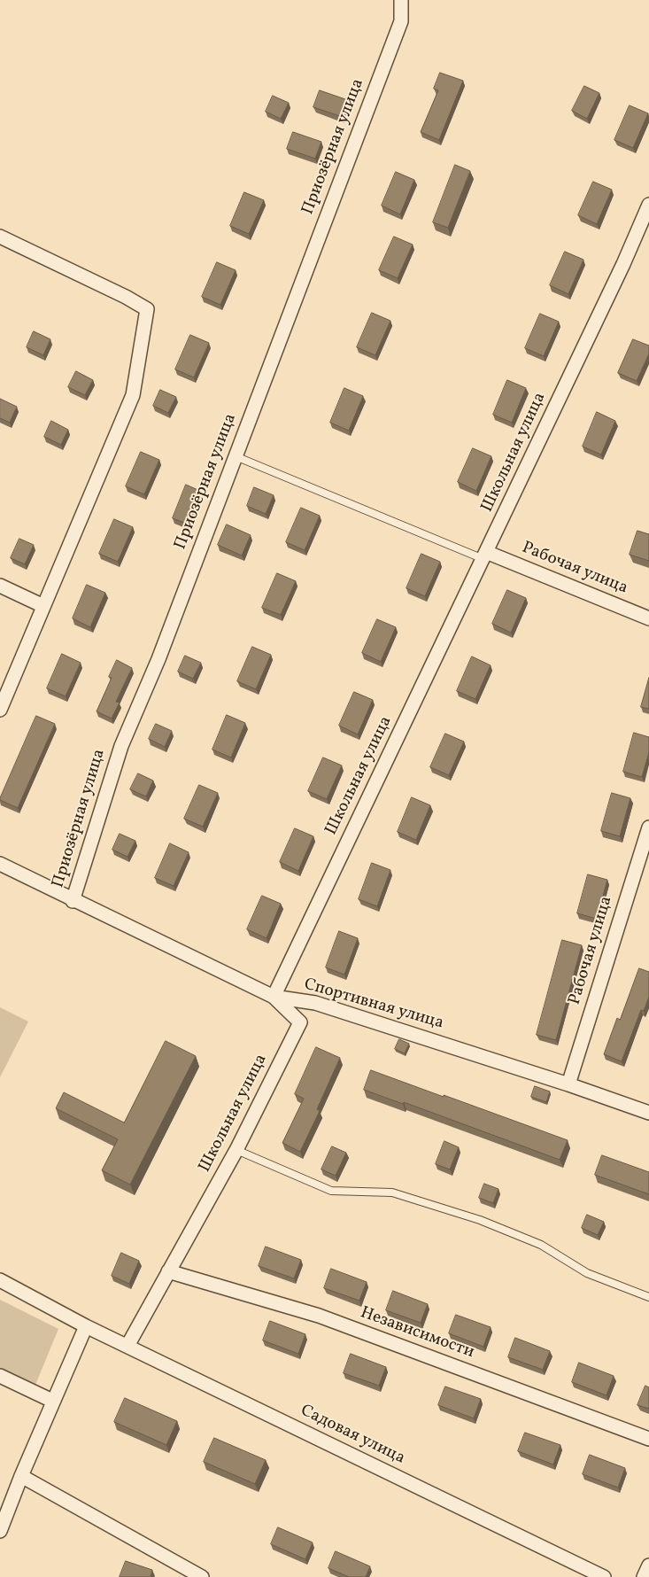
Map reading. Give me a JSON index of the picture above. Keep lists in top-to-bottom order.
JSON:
{
  "streets": {
    "street": [
      "Приозёрная улица",
      "Школьная улица",
      "Рабочая улица",
      "Спортивная улица",
      "Независимости",
      "Садовая улица"
    ]
  },
  "crossings": [
    ["Приозёрная улица", "Спортивная улица"],
    ["Школьная улица", "Рабочая улица"],
    ["Школьная улица", "Спортивная улица"],
    ["Школьная улица", "Независимости"],
    ["Школьная улица", "Садовая улица"],
    ["Рабочая улица", "Спортивная улица"]
  ]
}
